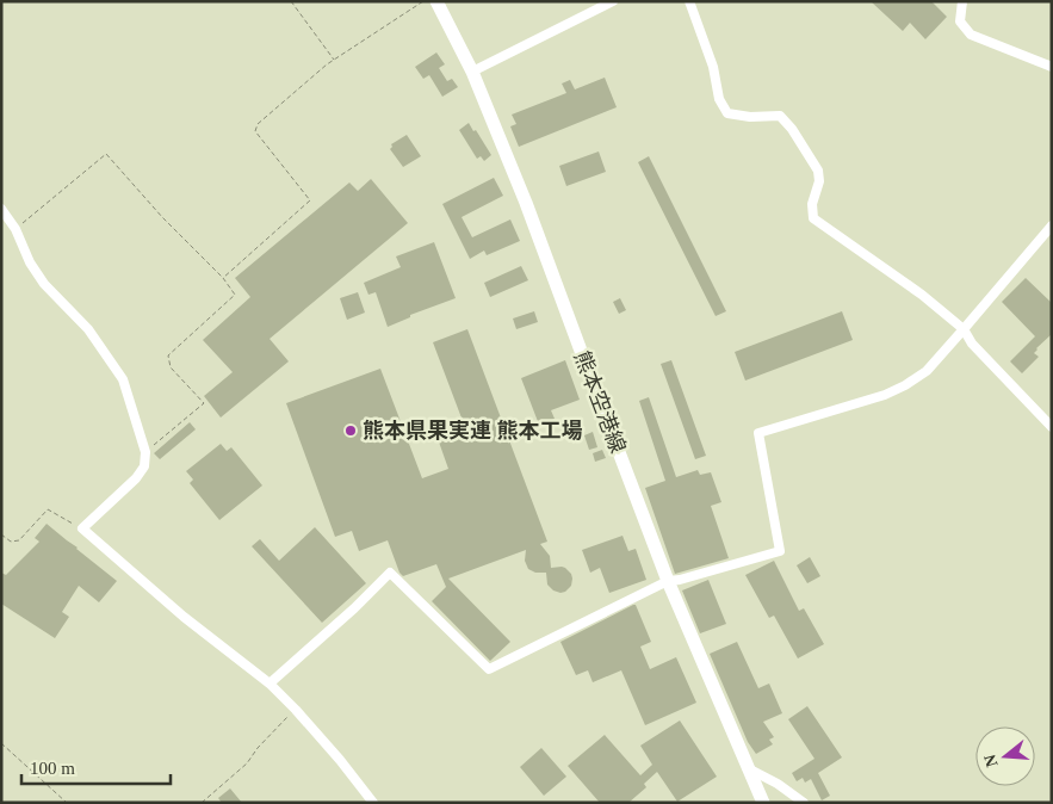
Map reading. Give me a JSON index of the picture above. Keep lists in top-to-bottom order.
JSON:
{
  "streets": {
    "main road": ["熊本空港線"]
  },
  "places": ["熊本県果実連 熊本工場"],
  "scale_bar": "100 m",
  "north": "left"
}
